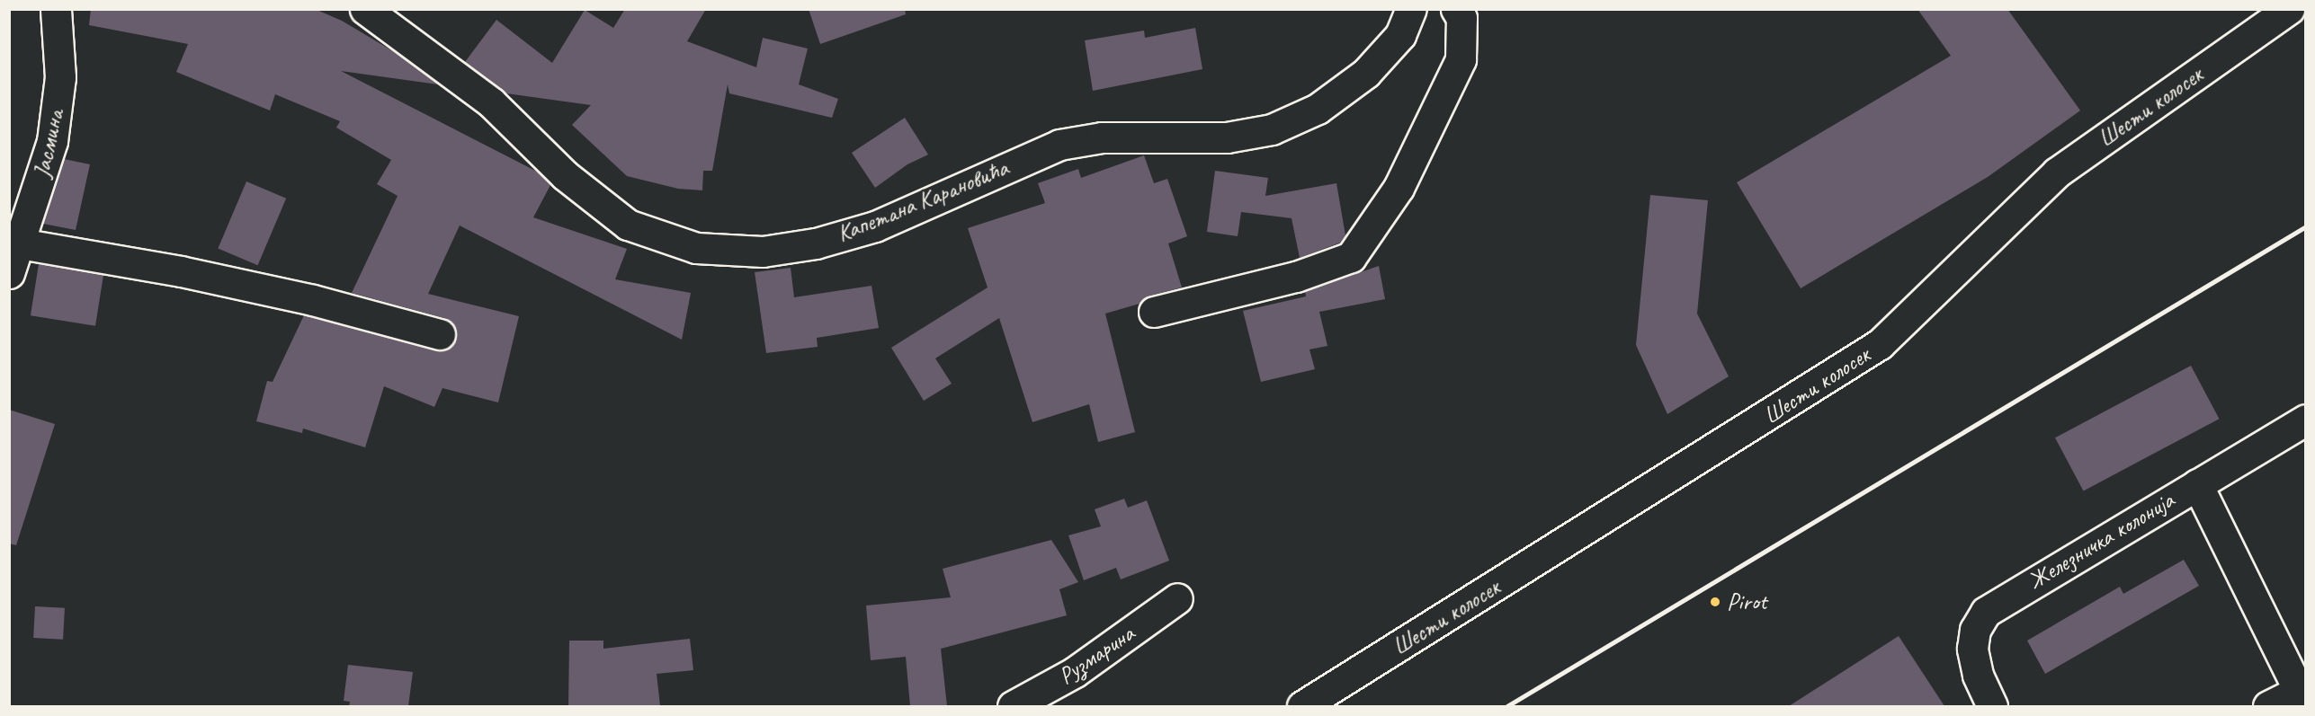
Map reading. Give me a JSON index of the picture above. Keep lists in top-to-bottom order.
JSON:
{
  "streets": {
    "street": [
      "Шести колосек",
      "Јасмина",
      "Капетана Карановића",
      "Железничка колонија",
      "Рузмарина"
    ]
  },
  "places": ["Pirot"]
}
